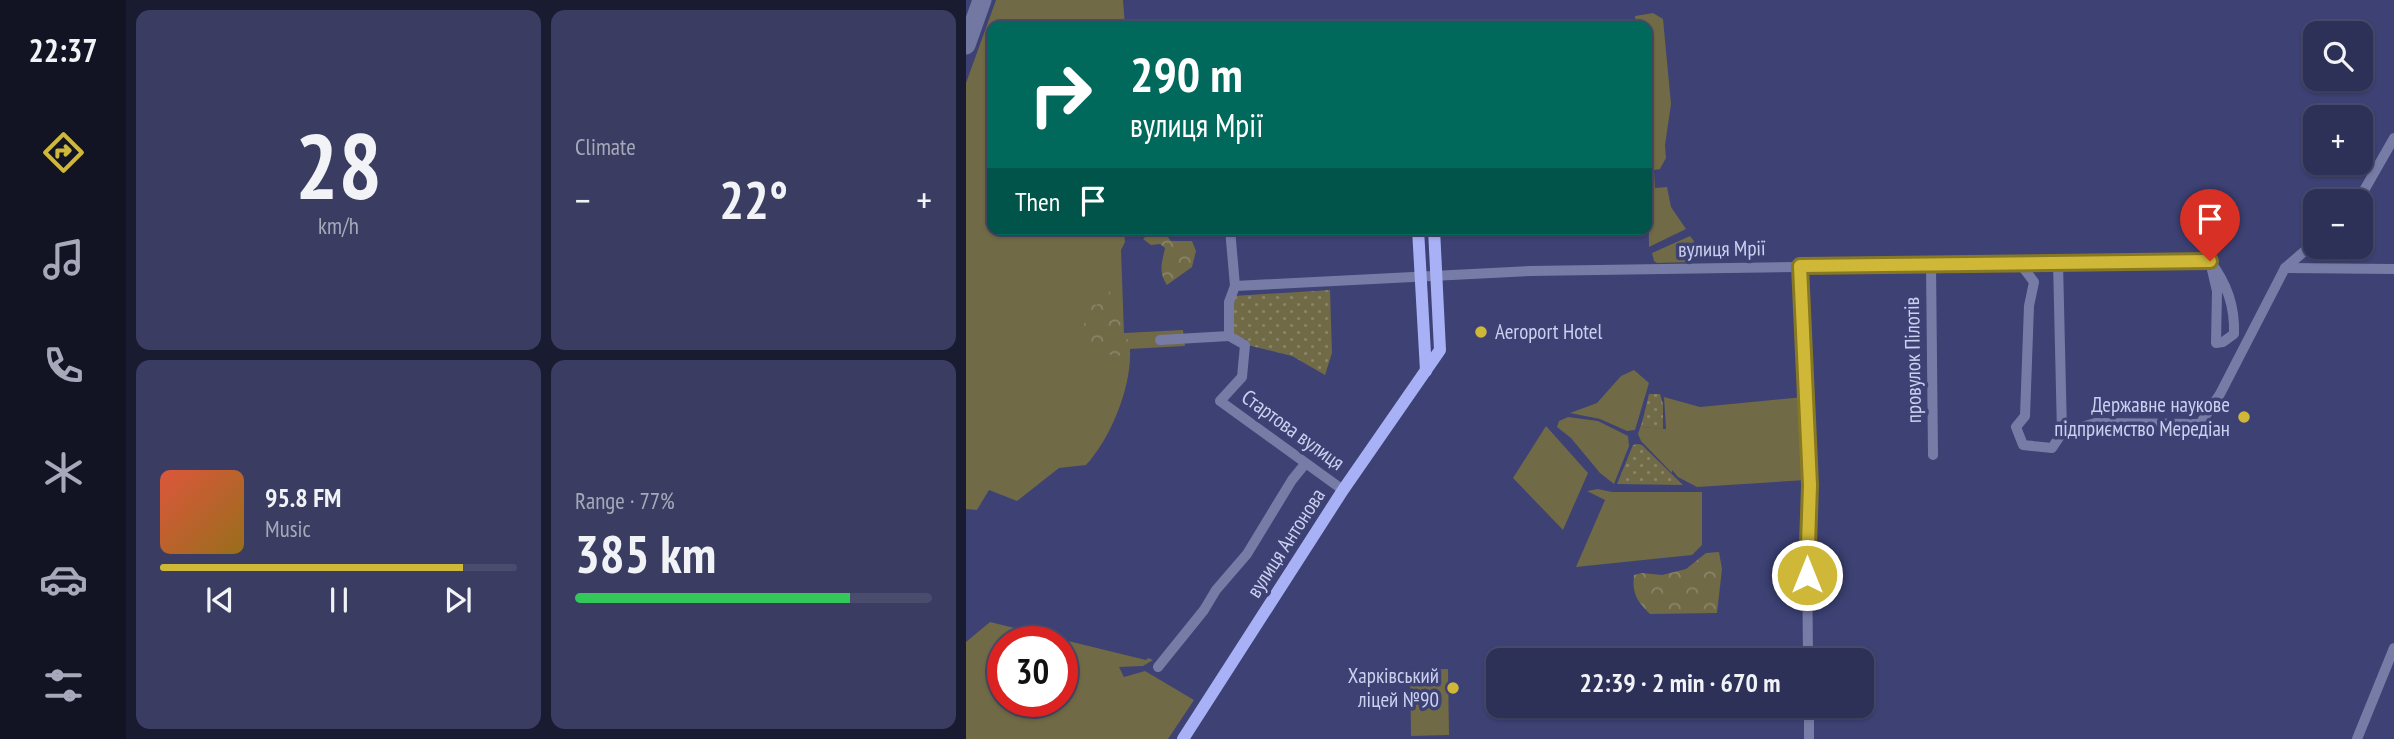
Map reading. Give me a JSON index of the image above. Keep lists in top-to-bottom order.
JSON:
{
  "streets": {
    "main road": ["вулиця Антонова"],
    "street": ["вулиця Мрії", "провулок Пілотів", "Стартова вулиця"]
  },
  "crossings": [
    ["вулиця Мрії", "провулок Пілотів"],
    ["вулиця Мрії", "вулиця Антонова"],
    ["Стартова вулиця", "вулиця Антонова"]
  ],
  "places": ["Aeroport Hotel", "Державне наукове підприємство Мередіан", "Харківський ліцей №90"],
  "page": {
    "tabs": "22:37",
    "tile": [
      ["28", "km/h"],
      "Climate",
      ["Range · 77%", "385 km"]
    ],
    "map_buttons": ["+", "−"],
    "turn": ["290 m", "вулиця Мрії"],
    "then": "Then",
    "heat": ["−", "22°", "+"],
    "song": ["95.8 FM", "Music"],
    "limit": "30",
    "trip": "22:39 · 2 min · 670 m"
  }
}
